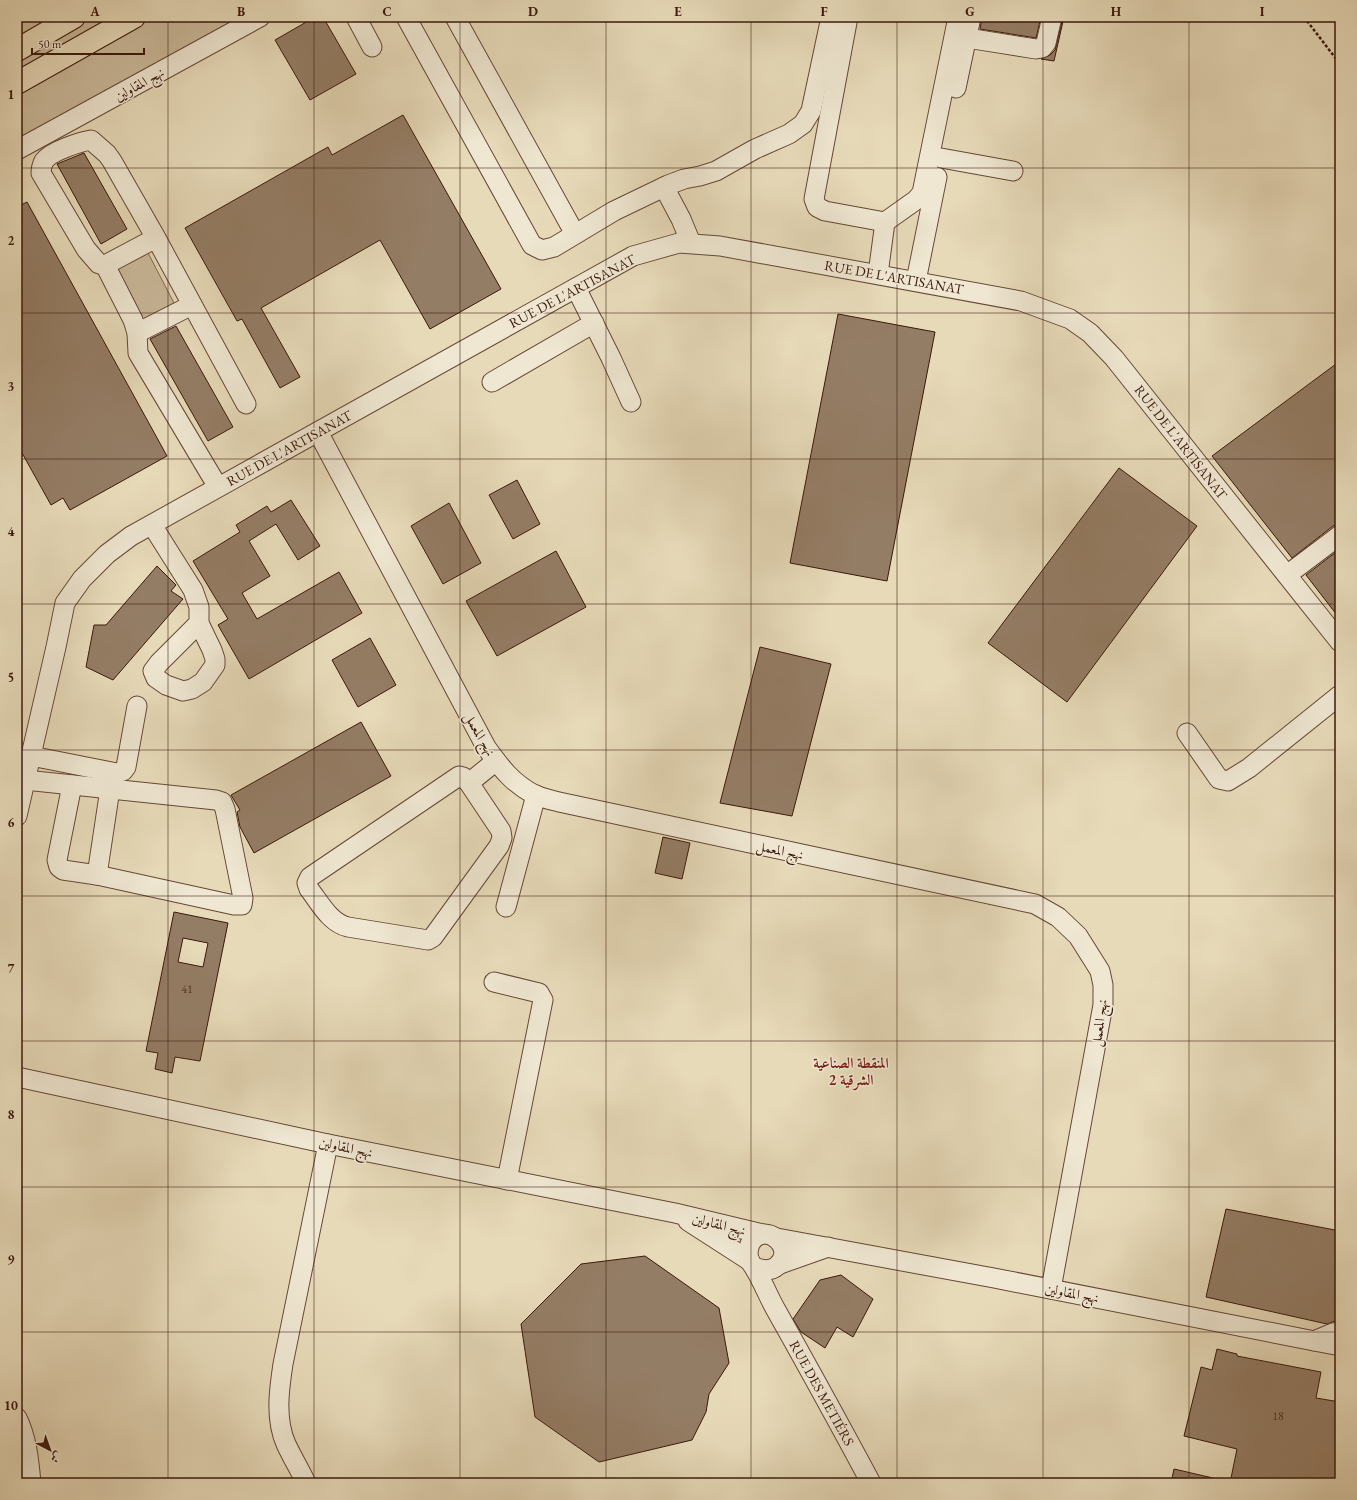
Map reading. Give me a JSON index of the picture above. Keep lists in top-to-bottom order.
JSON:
{
  "streets": {
    "street": [
      "نهج المقاولين",
      "RUE DE L'ARTISANAT",
      "نهج المعمل",
      "RUE DES METIÉRS"
    ]
  },
  "crossings": [
    ["نهج المقاولين", "نهج المعمل"],
    ["نهج المقاولين", "RUE DES METIÉRS"],
    ["RUE DE L'ARTISANAT", "نهج المعمل"]
  ],
  "districts": ["المنقطة الصناعية الشرقية 2"],
  "house_numbers": ["41", "18"],
  "scale_bar": "50 m",
  "north": "bottom right",
  "grid": {
    "columns": [
      "A",
      "B",
      "C",
      "D",
      "E",
      "F",
      "G",
      "H",
      "I"
    ],
    "rows": [
      "1",
      "2",
      "3",
      "4",
      "5",
      "6",
      "7",
      "8",
      "9",
      "10"
    ]
  }
}
